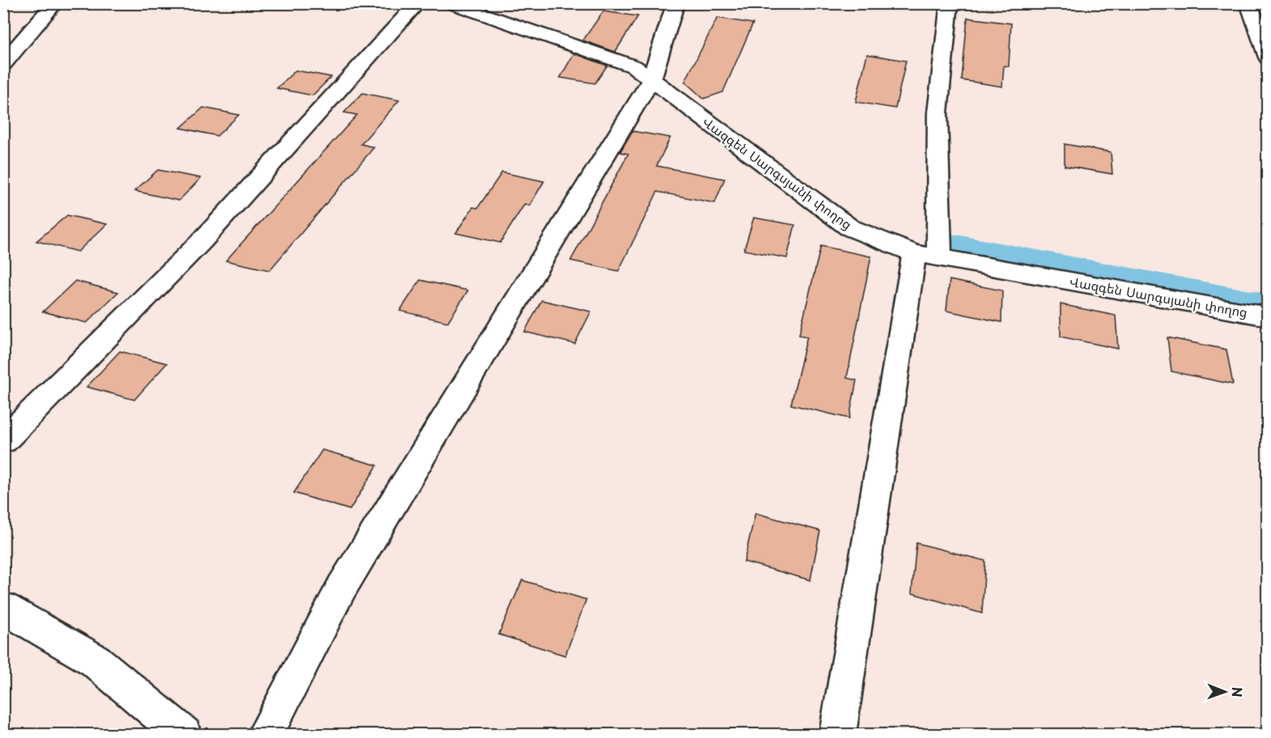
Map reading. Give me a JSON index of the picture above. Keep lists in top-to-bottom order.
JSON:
{
  "streets": {
    "street": ["Վազգեն Սարգսյանի փողոց"]
  },
  "north": "right"
}
